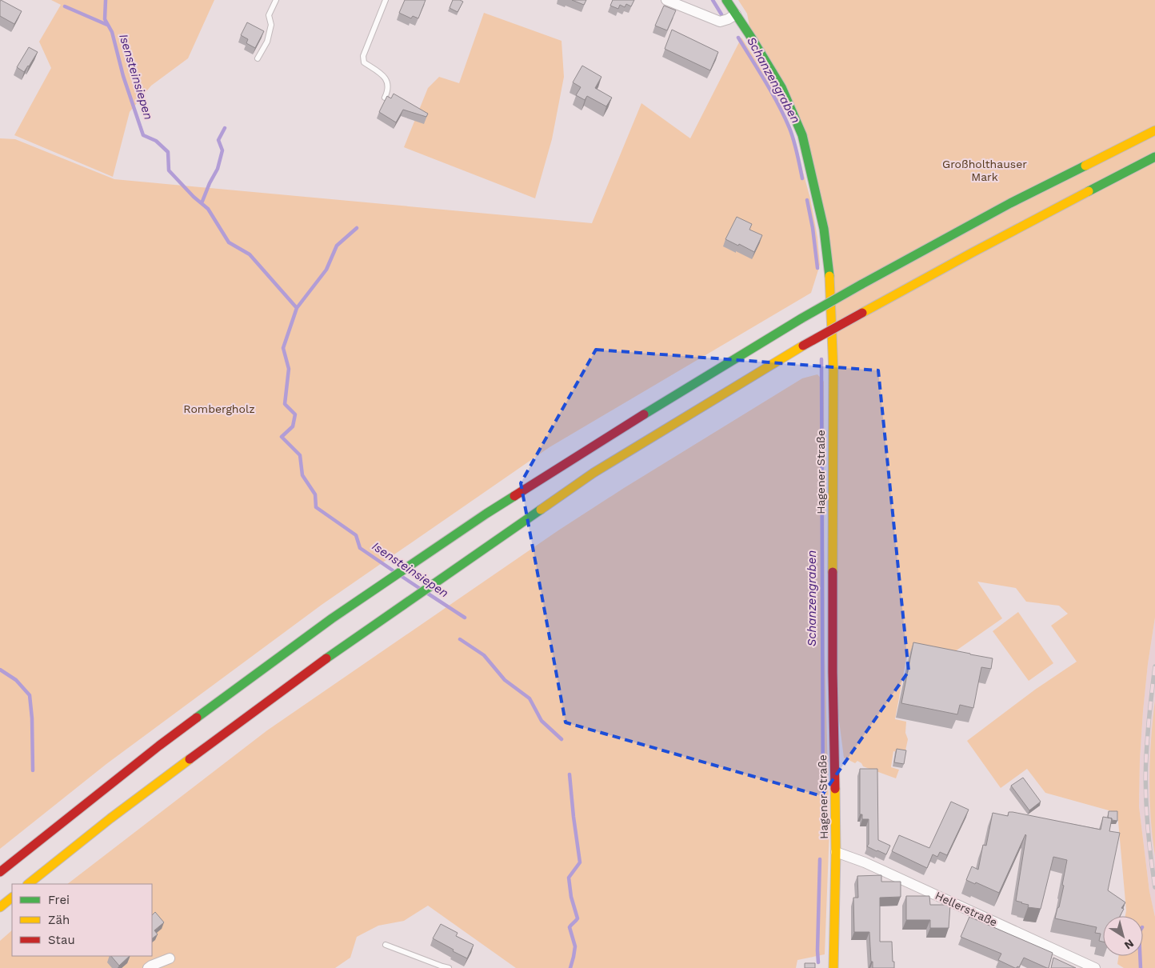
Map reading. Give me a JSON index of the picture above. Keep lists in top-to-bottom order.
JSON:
{
  "streets": {
    "main road": ["Hagener Straße"],
    "street": ["Hellerstraße"]
  },
  "crossings": [
    ["Hagener Straße", "Hellerstraße"]
  ],
  "water": ["Isensteinsiepen", "Schanzengraben"],
  "parks": ["Großholthauser Mark", "Rombergholz"],
  "legend": ["Frei", "Zäh", "Stau"],
  "north": "bottom right"
}
